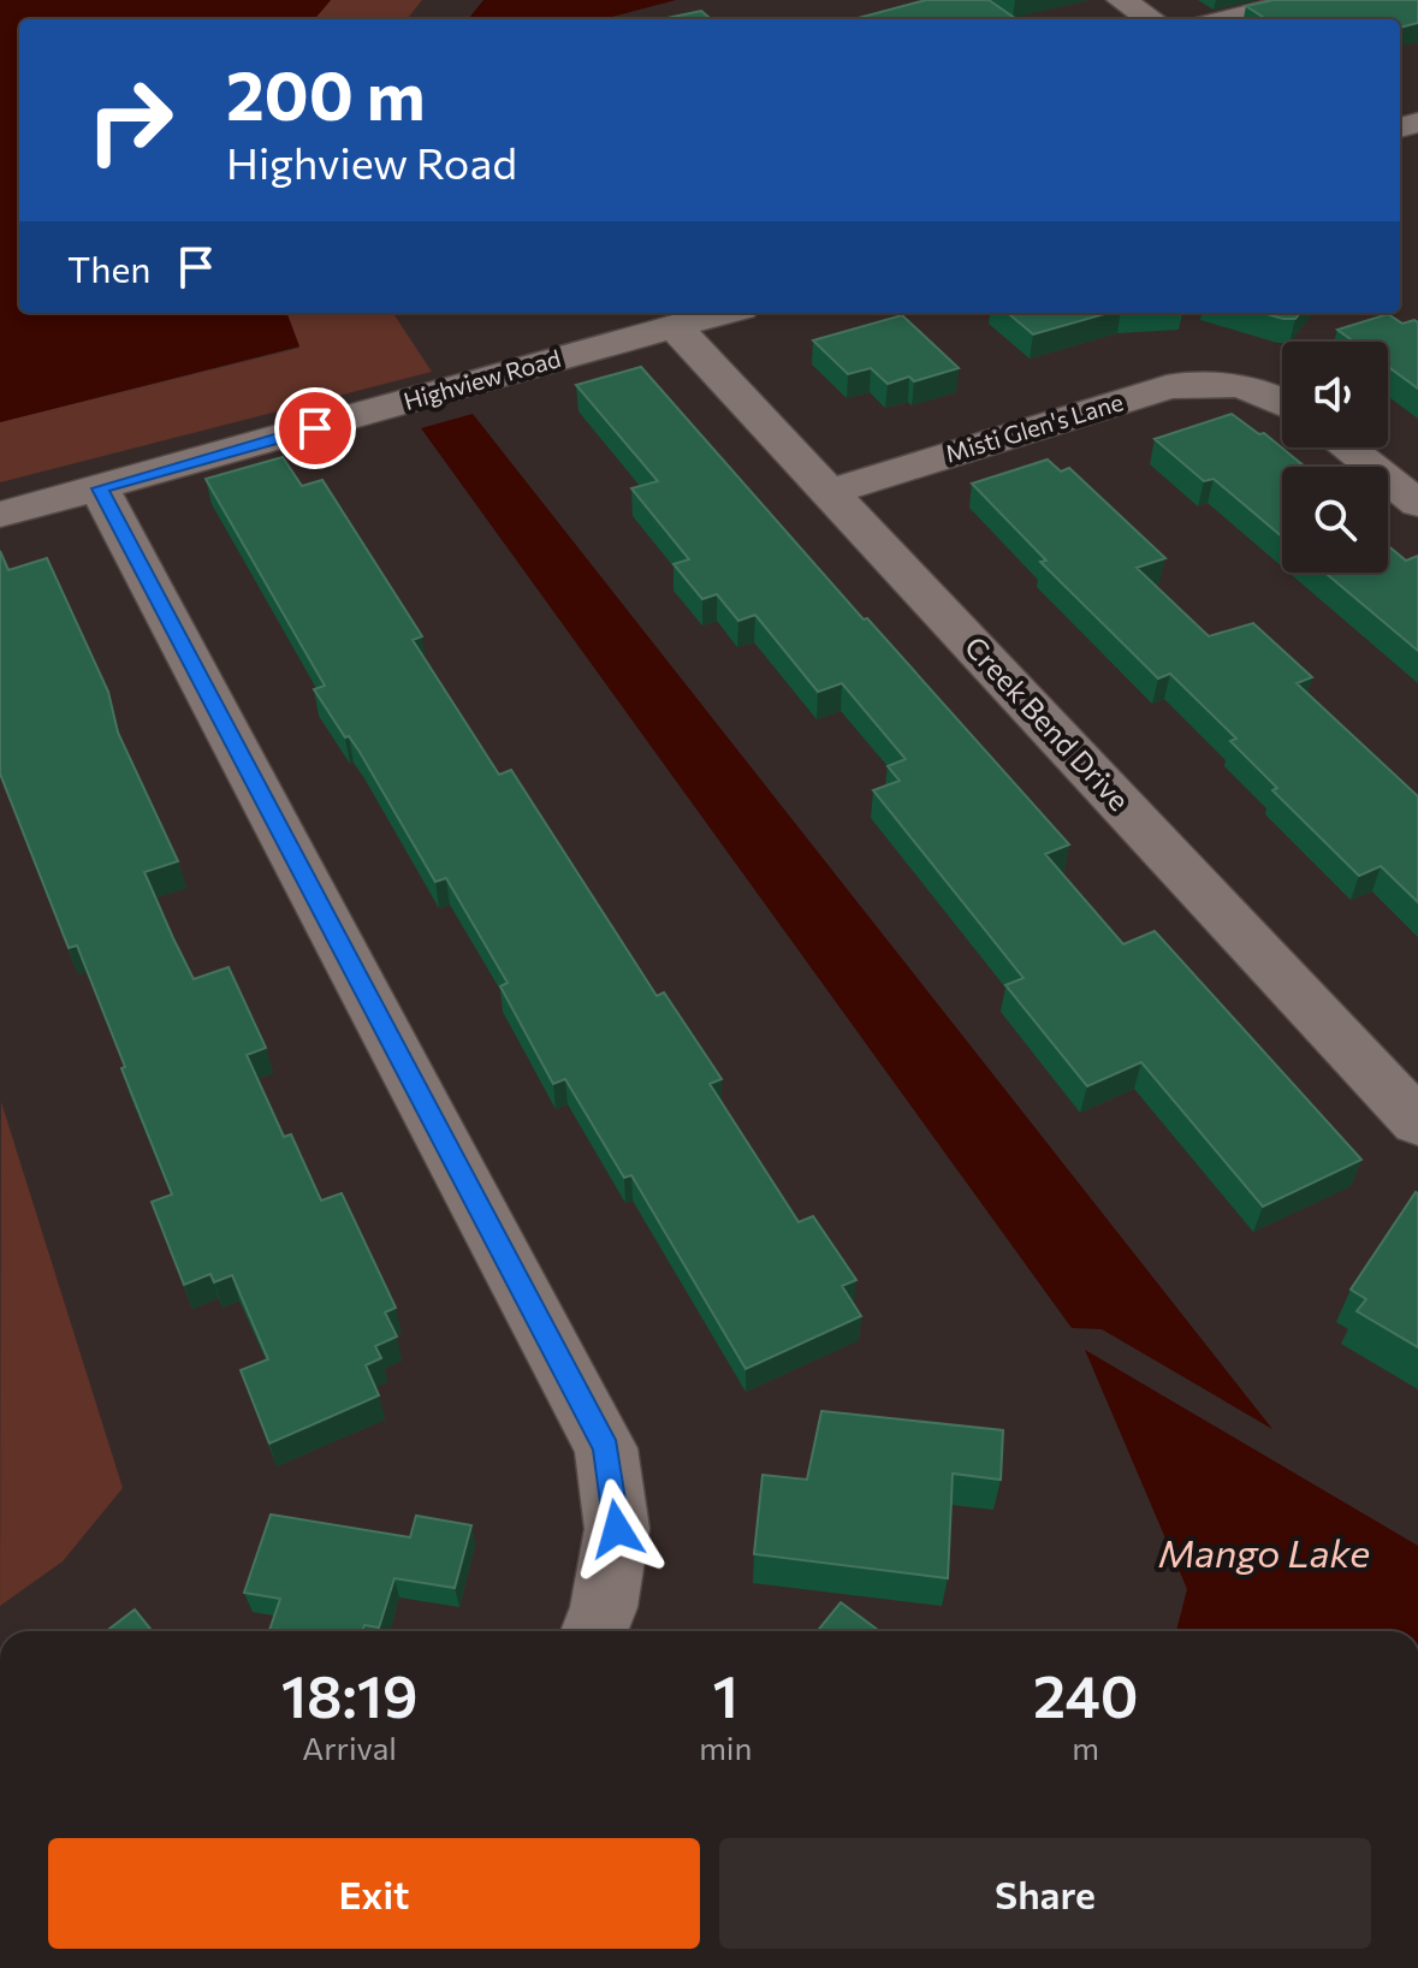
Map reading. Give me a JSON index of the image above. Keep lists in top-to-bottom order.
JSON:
{
  "streets": {
    "street": ["Highview Road", "Misti Glen's Lane", "Creek Bend Drive"]
  },
  "crossings": [
    ["Highview Road", "Creek Bend Drive"],
    ["Misti Glen's Lane", "Creek Bend Drive"]
  ],
  "water": ["Mango Lake"],
  "page": {
    "turn": ["200 m", "Highview Road"],
    "then": "Then",
    "eta": [
      "18:19",
      "Arrival",
      "1",
      "min",
      "240",
      "m"
    ],
    "buttons": ["Exit", "Share"]
  }
}
